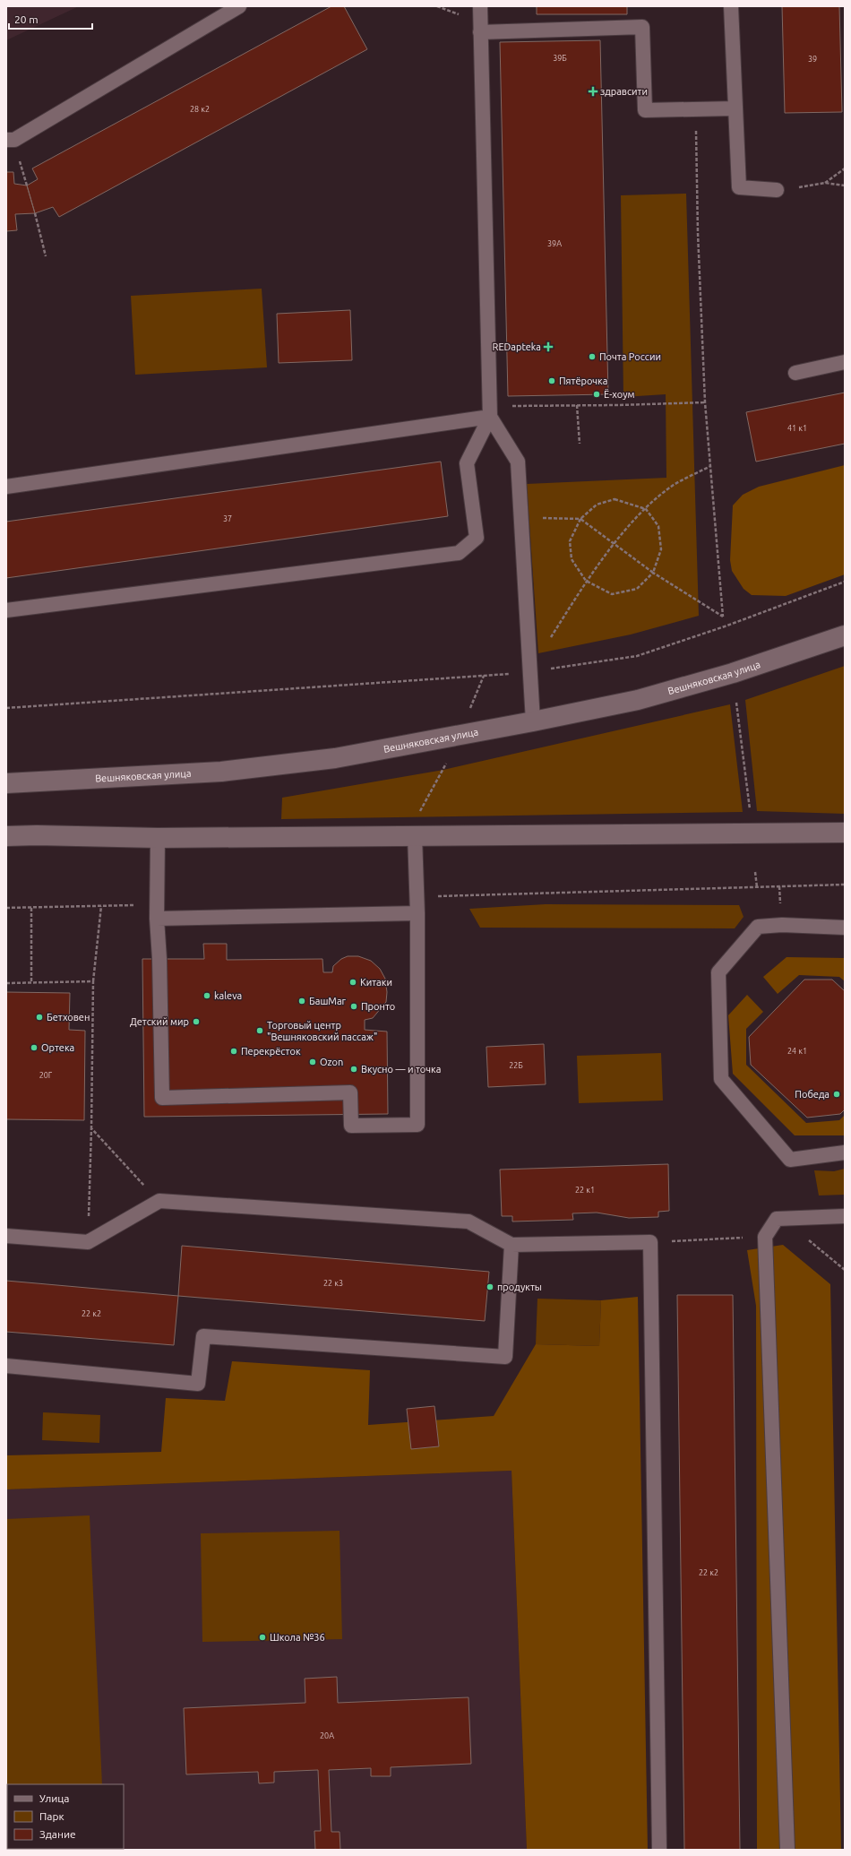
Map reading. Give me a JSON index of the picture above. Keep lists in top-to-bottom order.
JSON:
{
  "streets": {
    "street": ["Вешняковская улица"]
  },
  "places": {
    "health": ["здравсити", "REDapteka"],
    "other": [
      "Почта России",
      "Пятёрочка",
      "Ё-хоум",
      "Китаки",
      "kaleva",
      "БашМаг",
      "Пронто",
      "Бетховен",
      "Детский мир",
      "Торговый центр \"Вешняковский пассаж\"",
      "Ортека",
      "Перекрёсток",
      "Ozon",
      "Вкусно — и точка",
      "Победа",
      "продукты",
      "Школа №36"
    ]
  },
  "house_numbers": [
    "39Б",
    "39",
    "28 к2",
    "39А",
    "41 к1",
    "37",
    "24 к1",
    "22Б",
    "20Г",
    "22 к1",
    "22 к3",
    "22 к2",
    "22 к2",
    "20А"
  ],
  "legend": ["Улица", "Парк", "Здание"],
  "scale_bar": "20 m"
}
